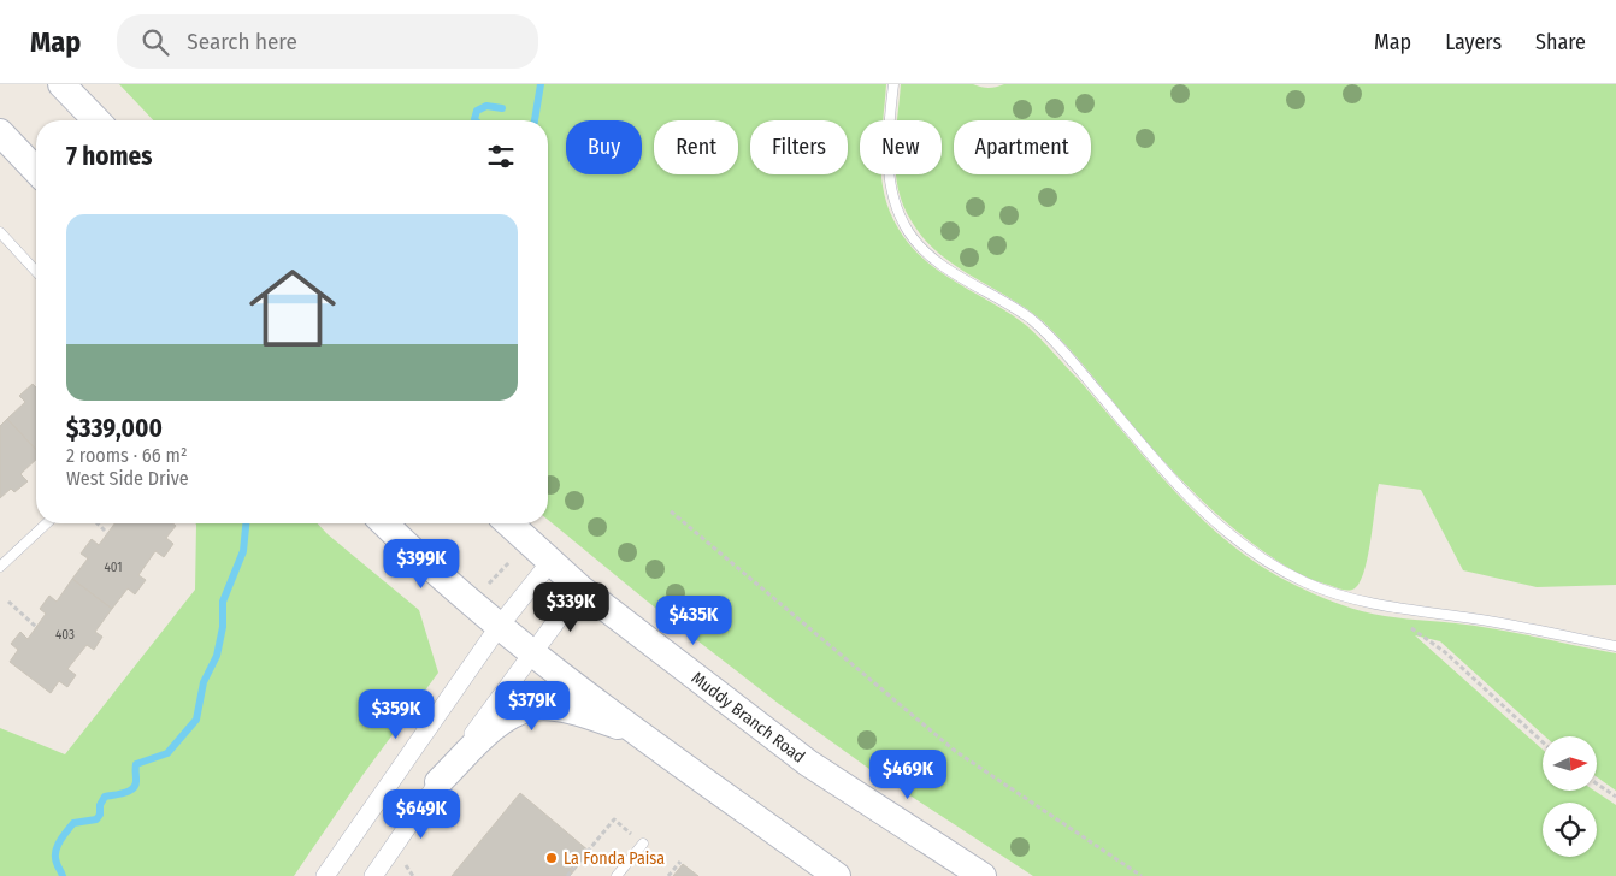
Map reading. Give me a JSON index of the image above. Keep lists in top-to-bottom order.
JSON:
{
  "streets": {
    "main road": ["Muddy Branch Road"]
  },
  "places": ["La Fonda Paisa"],
  "house_numbers": ["401", "403"],
  "north": "right",
  "page": {
    "header": "Map",
    "search": "Search here",
    "nav": ["Map", "Layers", "Share"],
    "chip": [
      "Buy",
      "Rent",
      "Filters",
      "New",
      "Apartment"
    ],
    "heading": "7 homes",
    "list": [
      {
        "name": "$339,000",
        "note": "2 rooms · 66 m² · West Side Drive"
      }
    ],
    "price": [
      "$399K",
      "$339K",
      "$435K",
      "$379K",
      "$359K",
      "$469K",
      "$649K"
    ]
  }
}
